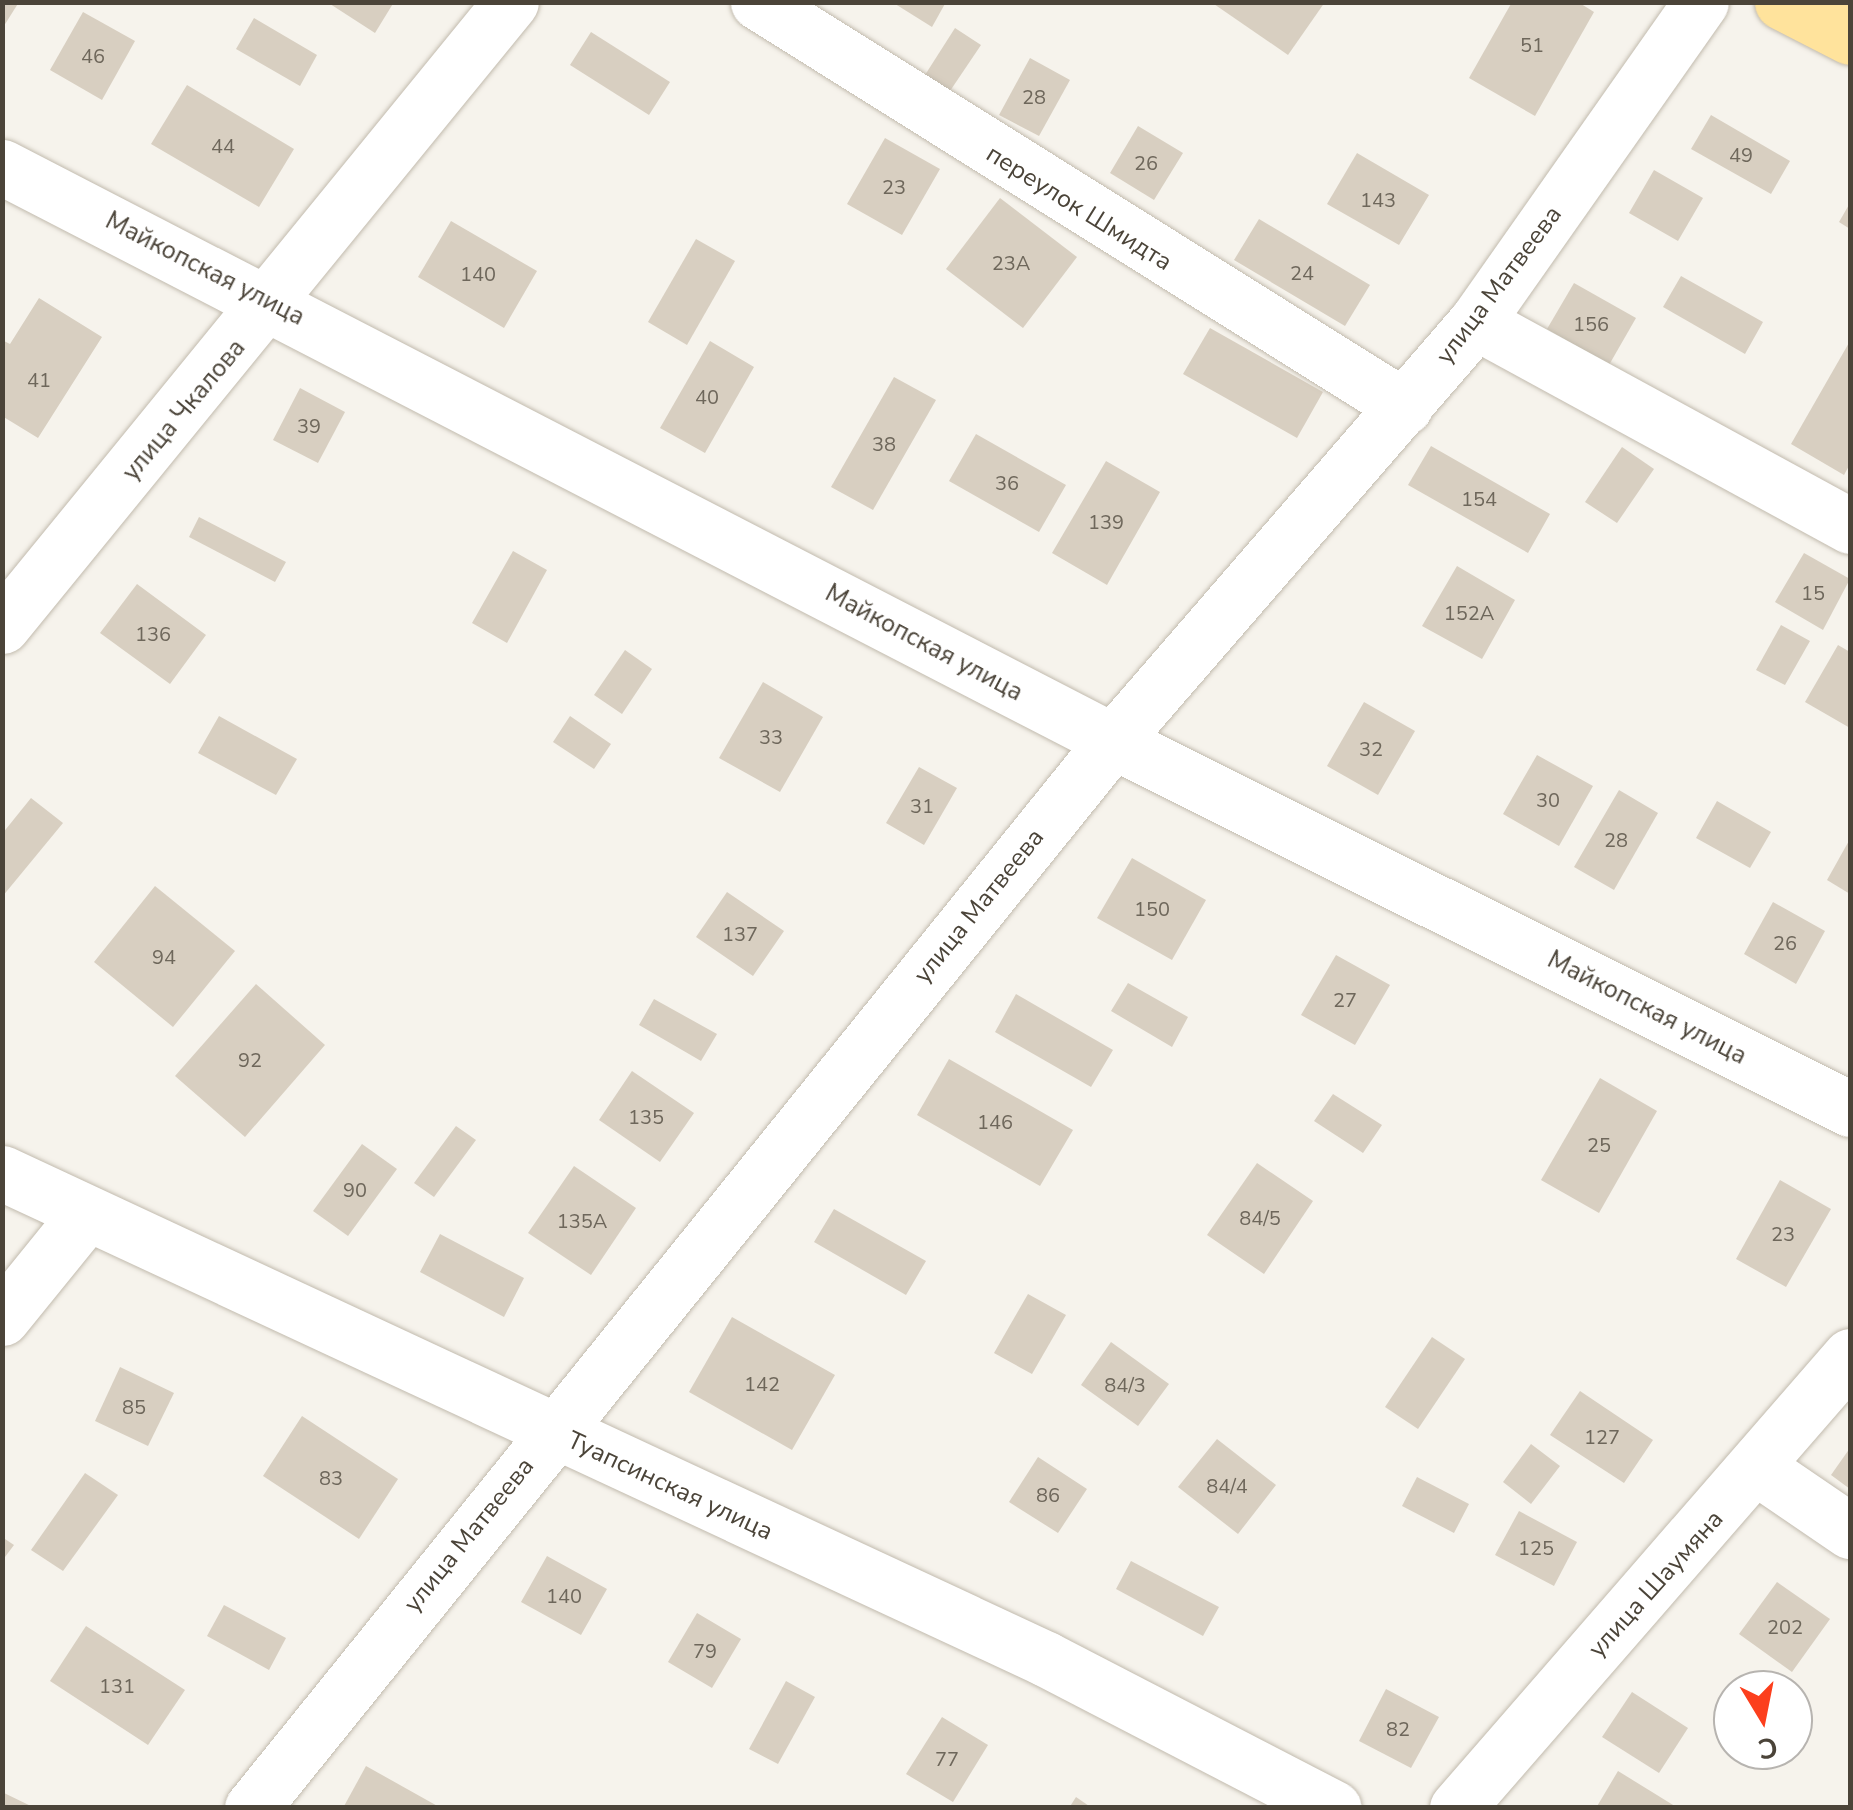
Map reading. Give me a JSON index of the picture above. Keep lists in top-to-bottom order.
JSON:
{
  "streets": {
    "street": [
      "переулок Шмидта",
      "Майкопская улица",
      "улица Матвеева",
      "улица Чкалова",
      "Туапсинская улица",
      "улица Шаумяна"
    ]
  },
  "crossings": [
    ["переулок Шмидта", "улица Матвеева"],
    ["Майкопская улица", "улица Матвеева"],
    ["Майкопская улица", "улица Чкалова"],
    ["улица Матвеева", "Туапсинская улица"]
  ],
  "house_numbers": [
    "51",
    "46",
    "28",
    "44",
    "49",
    "26",
    "23",
    "143",
    "23А",
    "24",
    "140",
    "156",
    "41",
    "40",
    "39",
    "38",
    "36",
    "154",
    "139",
    "15",
    "152А",
    "136",
    "33",
    "32",
    "30",
    "31",
    "28",
    "150",
    "137",
    "26",
    "94",
    "27",
    "92",
    "135",
    "146",
    "25",
    "90",
    "84/5",
    "135А",
    "23",
    "142",
    "84/3",
    "85",
    "127",
    "83",
    "84/4",
    "86",
    "125",
    "140",
    "202",
    "79",
    "131",
    "82",
    "77"
  ],
  "north": "bottom"
}
